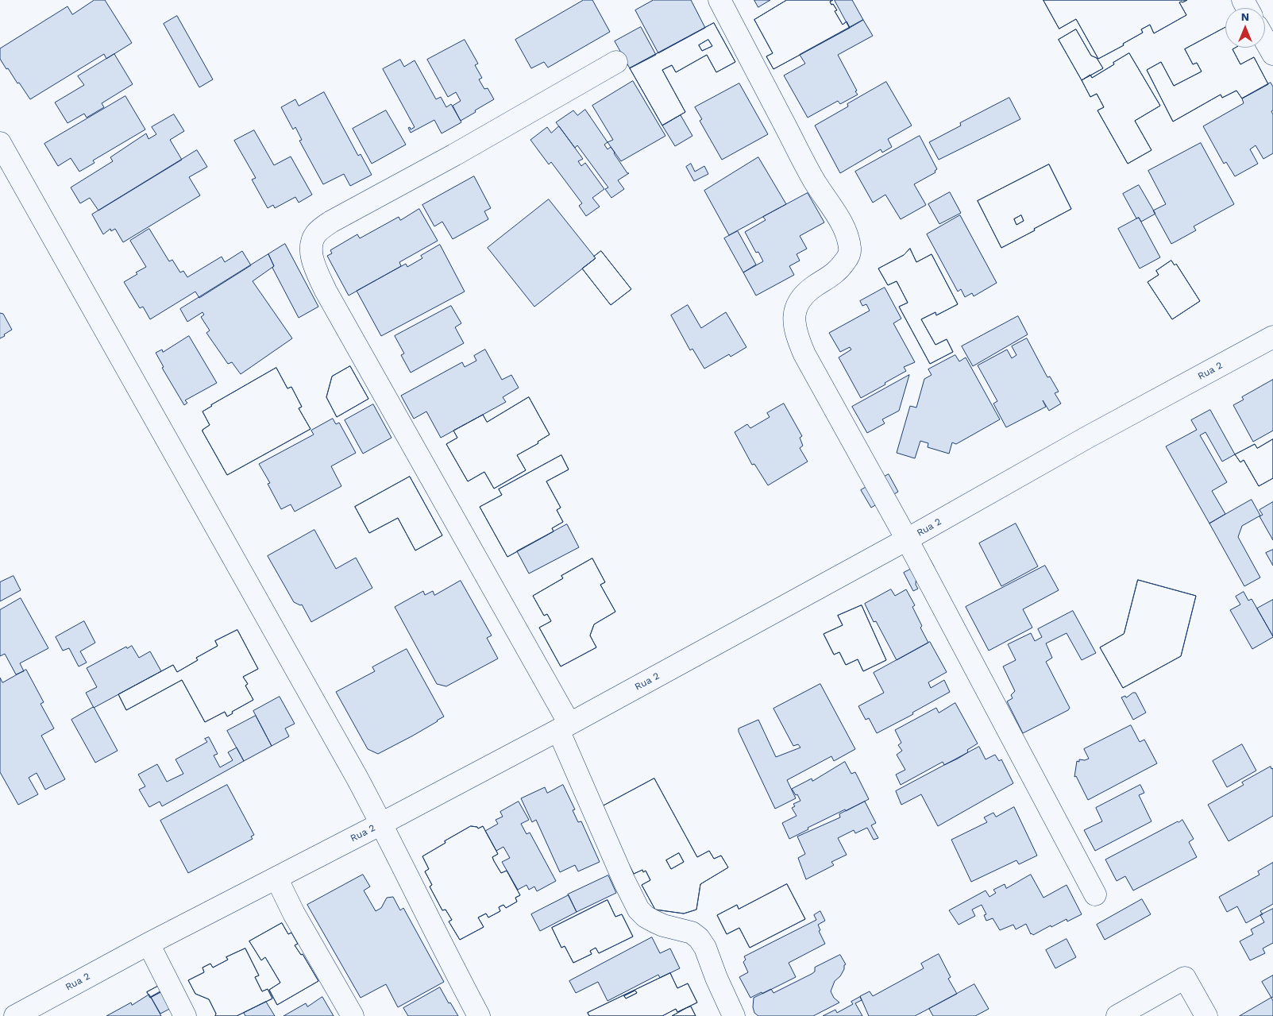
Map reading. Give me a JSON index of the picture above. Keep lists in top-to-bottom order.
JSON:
{
  "streets": {
    "street": ["Rua 2"]
  },
  "north": "top"
}
